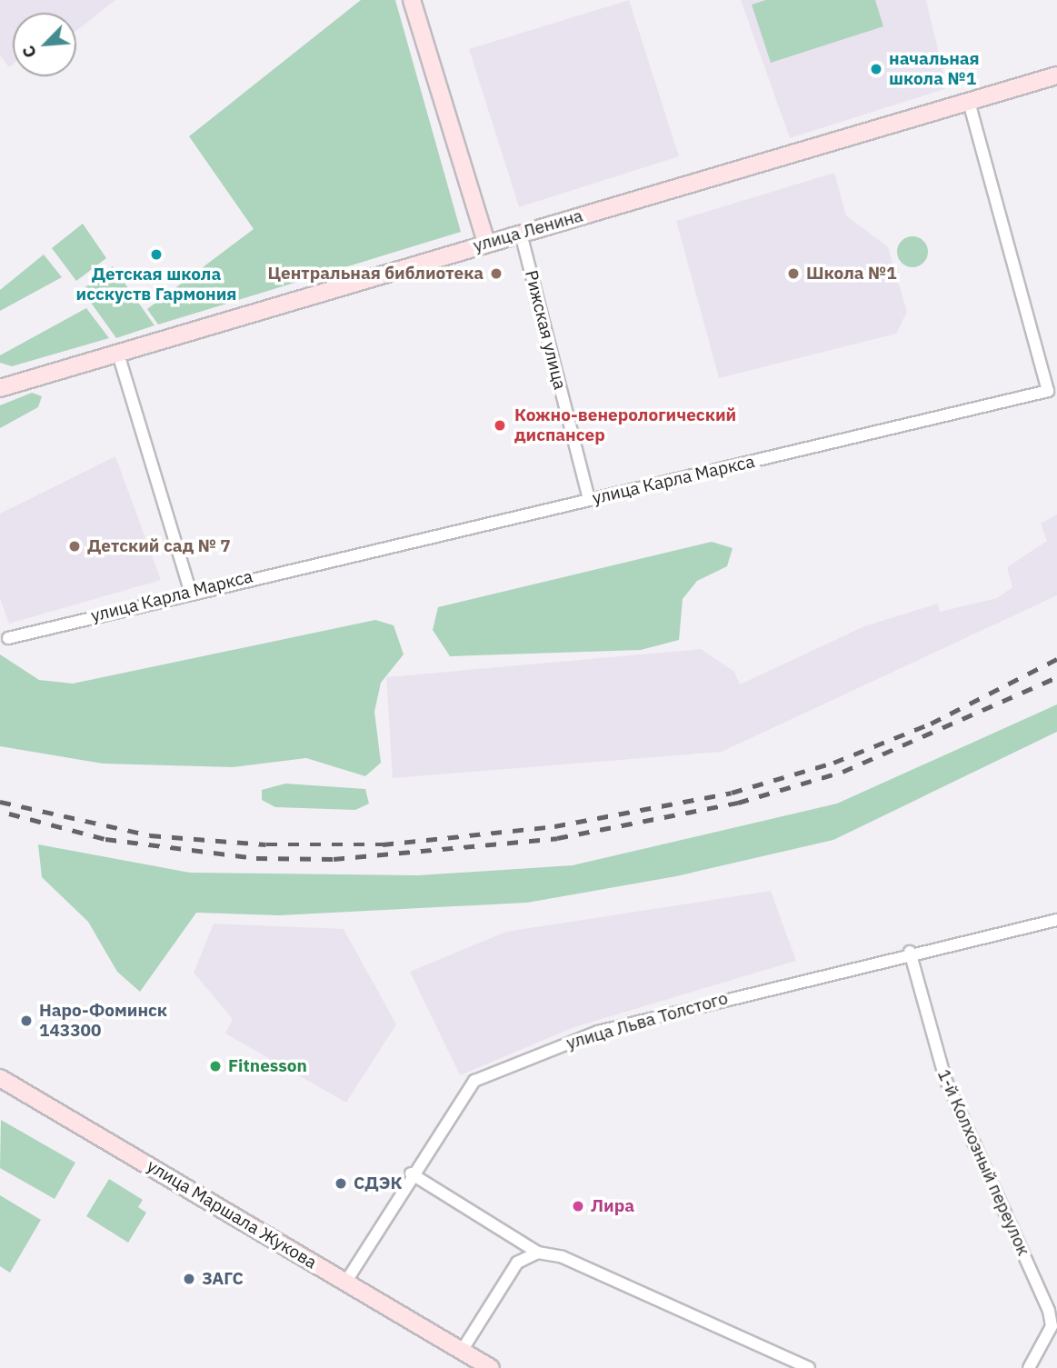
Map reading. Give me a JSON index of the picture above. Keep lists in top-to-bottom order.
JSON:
{
  "streets": {
    "street": [
      "улица Ленина",
      "Рижская улица",
      "улица Карла Маркса",
      "улица Льва Толстого",
      "1-й Колхозный переулок",
      "улица Маршала Жукова"
    ]
  },
  "crossings": [
    ["улица Ленина", "Рижская улица"],
    ["улица Ленина", "улица Карла Маркса"],
    ["Рижская улица", "улица Карла Маркса"],
    ["улица Льва Толстого", "1-й Колхозный переулок"],
    ["улица Льва Толстого", "улица Маршала Жукова"]
  ],
  "places": [
    "начальная школа №1",
    "Детская школа исскуств Гармония",
    "Центральная библиотека",
    "Школа №1",
    "Кожно-венерологический диспансер",
    "Детский сад № 7",
    "Наро-Фоминск 143300",
    "Fitnesson",
    "СДЭК",
    "Лира",
    "ЗАГС"
  ],
  "north": "bottom left"
}
